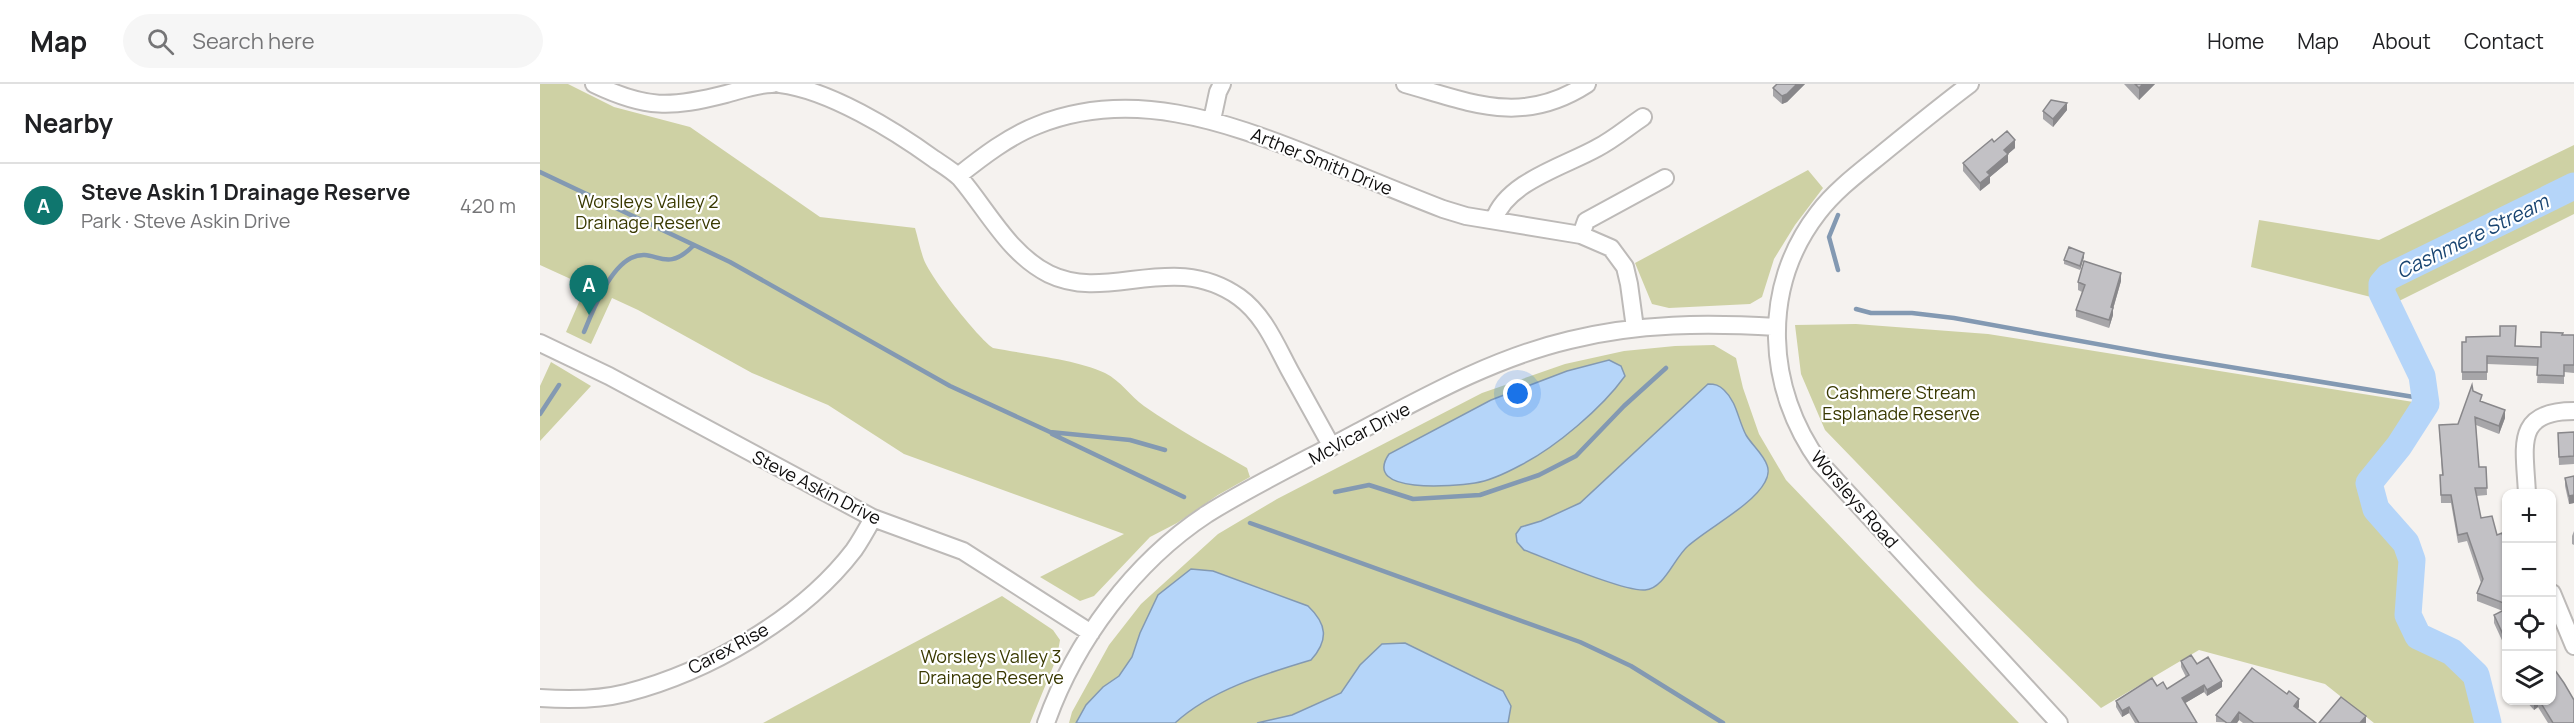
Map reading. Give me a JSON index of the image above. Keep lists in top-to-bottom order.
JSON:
{
  "streets": {
    "street": [
      "Arther Smith Drive",
      "McVicar Drive",
      "Steve Askin Drive",
      "Worsleys Road",
      "Carex Rise"
    ]
  },
  "crossings": [
    ["Arther Smith Drive", "McVicar Drive"],
    ["McVicar Drive", "Steve Askin Drive"],
    ["McVicar Drive", "Worsleys Road"],
    ["Steve Askin Drive", "Carex Rise"]
  ],
  "water": ["Cashmere Stream"],
  "parks": ["Worsleys Valley 2 Drainage Reserve", "Cashmere Stream Esplanade Reserve", "Worsleys Valley 3 Drainage Reserve"],
  "page": {
    "header": "Map",
    "search": "Search here",
    "nav": [
      "Home",
      "Map",
      "About",
      "Contact"
    ],
    "heading": "Nearby",
    "list": [
      {
        "mark": "A",
        "name": "Steve Askin 1 Drainage Reserve",
        "note": "Park · Steve Askin Drive",
        "value": "420 m"
      }
    ],
    "pins": "A",
    "map_buttons": ["+", "−"]
  }
}
